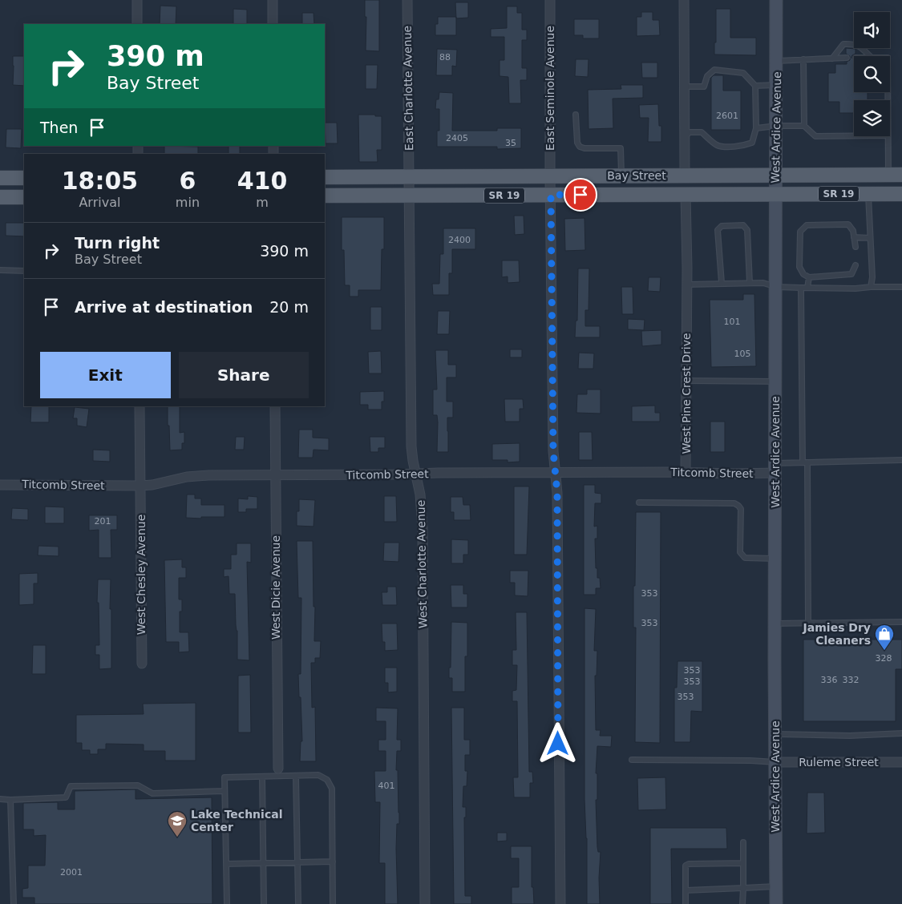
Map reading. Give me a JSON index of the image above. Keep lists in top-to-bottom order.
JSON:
{
  "streets": {
    "main road": ["Bay Street", "SR 19"],
    "street": [
      "East Charlotte Avenue",
      "East Seminole Avenue",
      "West Ardice Avenue",
      "West Pine Crest Drive",
      "Titcomb Street",
      "West Charlotte Avenue",
      "West Chesley Avenue",
      "West Dicie Avenue",
      "Ruleme Street"
    ]
  },
  "crossings": [
    ["East Charlotte Avenue", "Bay Street"],
    ["East Charlotte Avenue", "West Charlotte Avenue"],
    ["East Seminole Avenue", "Bay Street"],
    ["East Seminole Avenue", "Titcomb Street"],
    ["West Ardice Avenue", "Bay Street"],
    ["West Ardice Avenue", "Titcomb Street"],
    ["West Ardice Avenue", "Ruleme Street"],
    ["Bay Street", "West Pine Crest Drive"],
    ["Bay Street", "West Charlotte Avenue"],
    ["West Pine Crest Drive", "Titcomb Street"],
    ["Titcomb Street", "West Charlotte Avenue"],
    ["Titcomb Street", "West Chesley Avenue"],
    ["Titcomb Street", "West Dicie Avenue"]
  ],
  "places": {
    "shop": ["Jamies Dry Cleaners"],
    "school or university": ["Lake Technical Center"]
  },
  "house_numbers": [
    "88",
    "2601",
    "2405",
    "35",
    "2400",
    "101",
    "105",
    "201",
    "353",
    "353",
    "328",
    "353",
    "336",
    "332",
    "353",
    "353",
    "401",
    "2001"
  ],
  "page": {
    "turn": ["390 m", "Bay Street"],
    "then": "Then",
    "eta": [
      "18:05",
      "Arrival",
      "6",
      "min",
      "410",
      "m"
    ],
    "list": [
      {
        "name": "Turn right",
        "note": "Bay Street",
        "value": "390 m"
      },
      {
        "name": "Arrive at destination",
        "value": "20 m"
      }
    ],
    "buttons": ["Exit", "Share"]
  }
}
